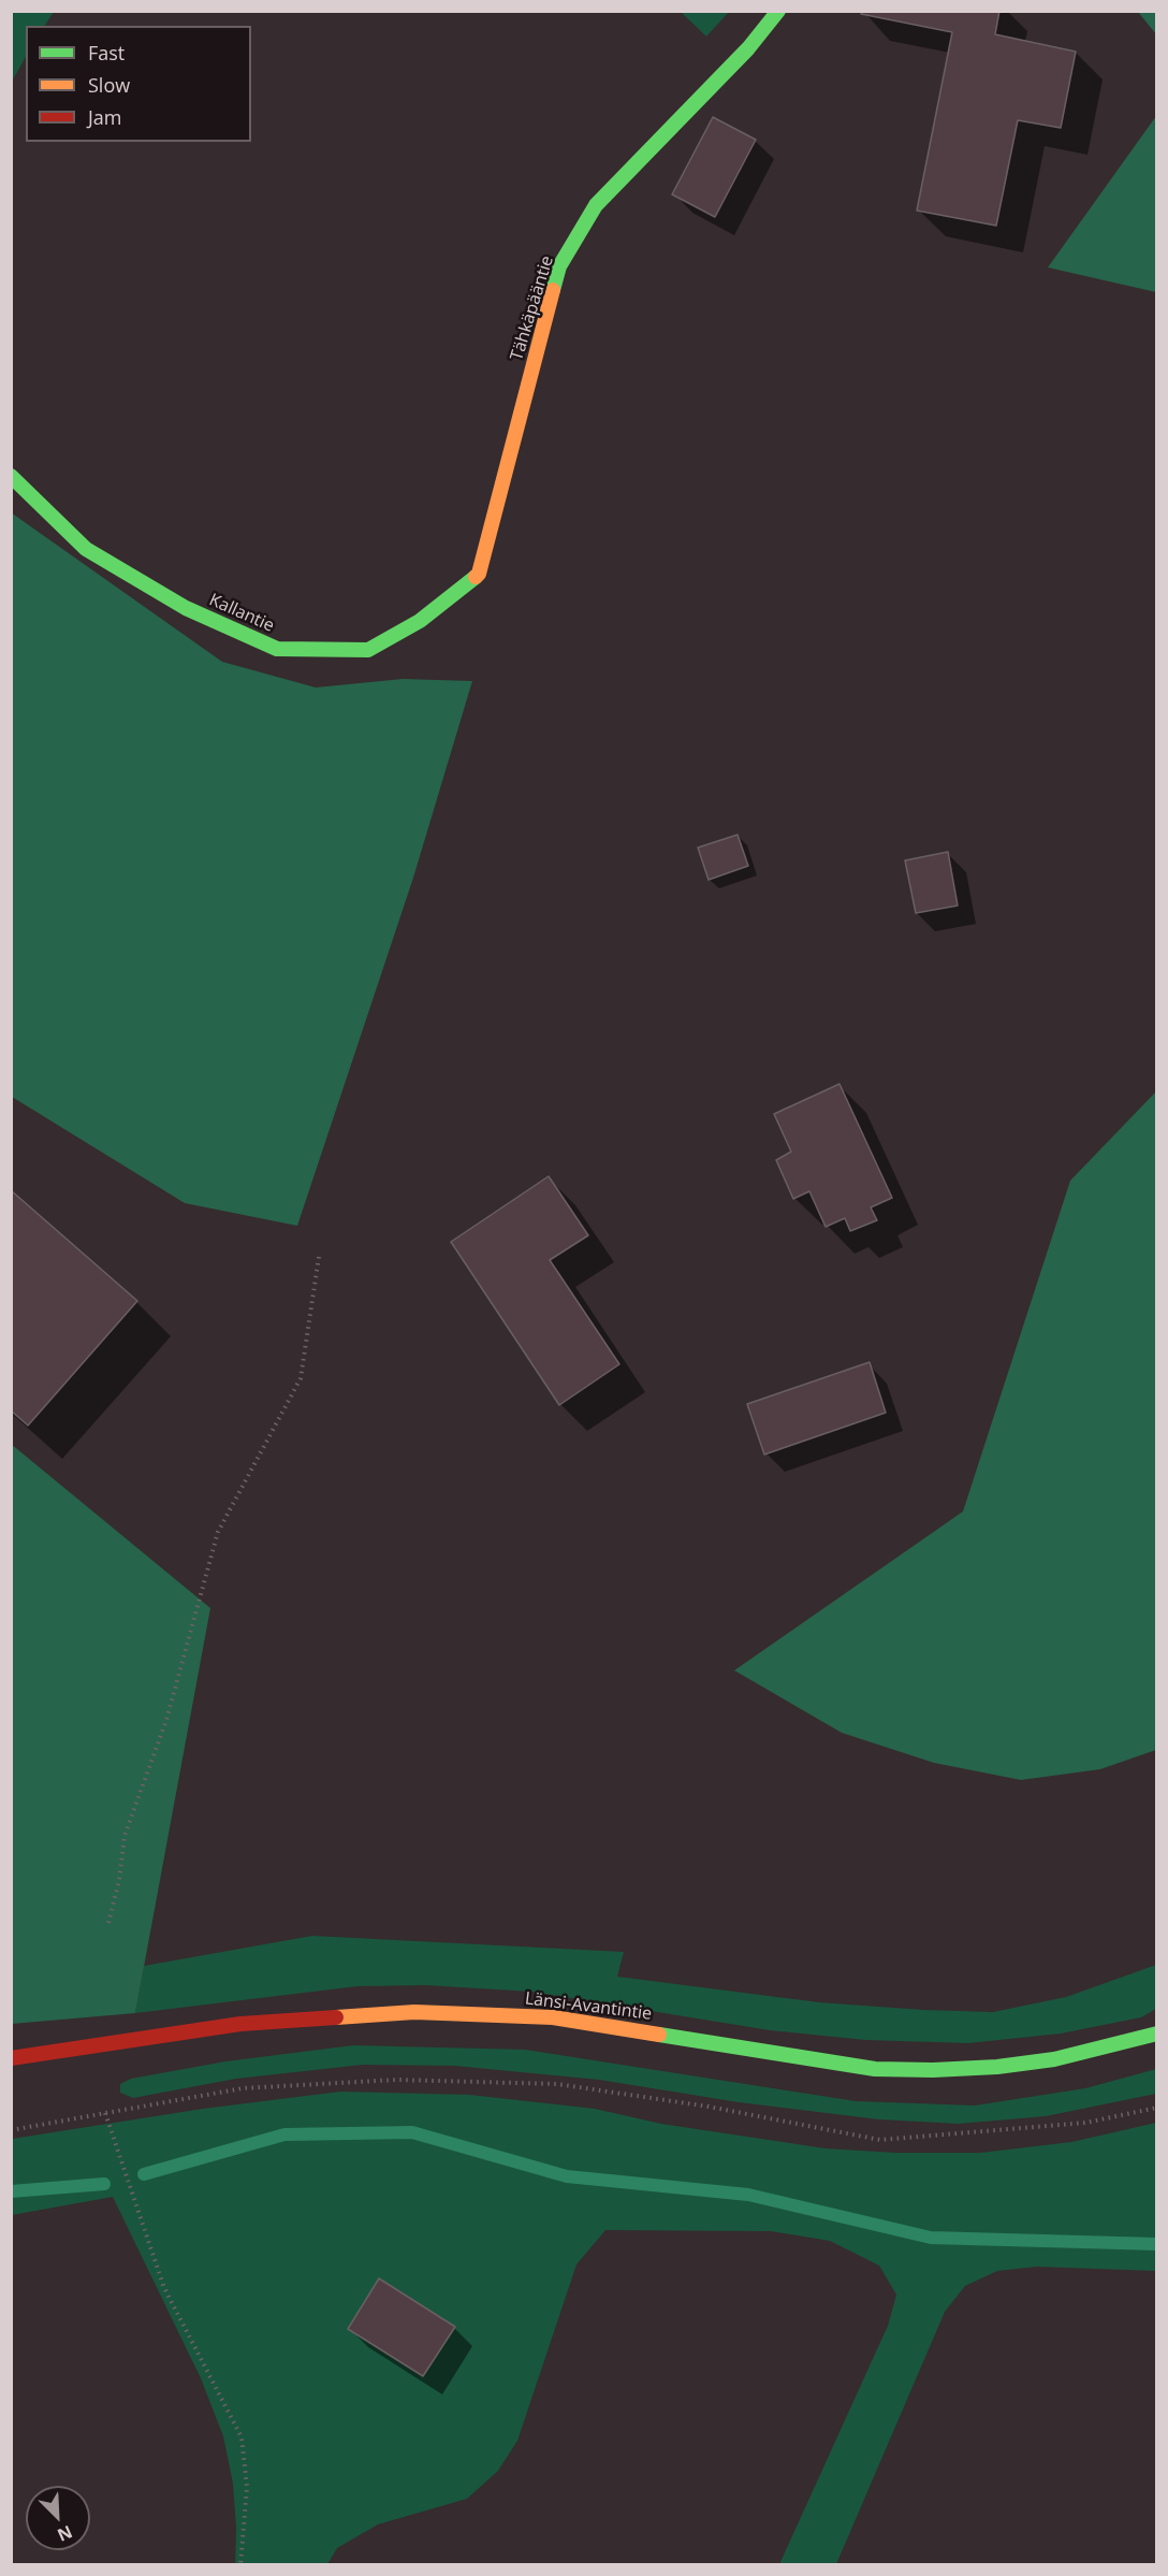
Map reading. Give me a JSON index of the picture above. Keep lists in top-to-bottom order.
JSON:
{
  "streets": {
    "street": ["Tähkäpääntie", "Kallantie", "Länsi-Avantintie"]
  },
  "crossings": [
    ["Tähkäpääntie", "Kallantie"]
  ],
  "legend": ["Fast", "Slow", "Jam"],
  "north": "bottom right"
}
